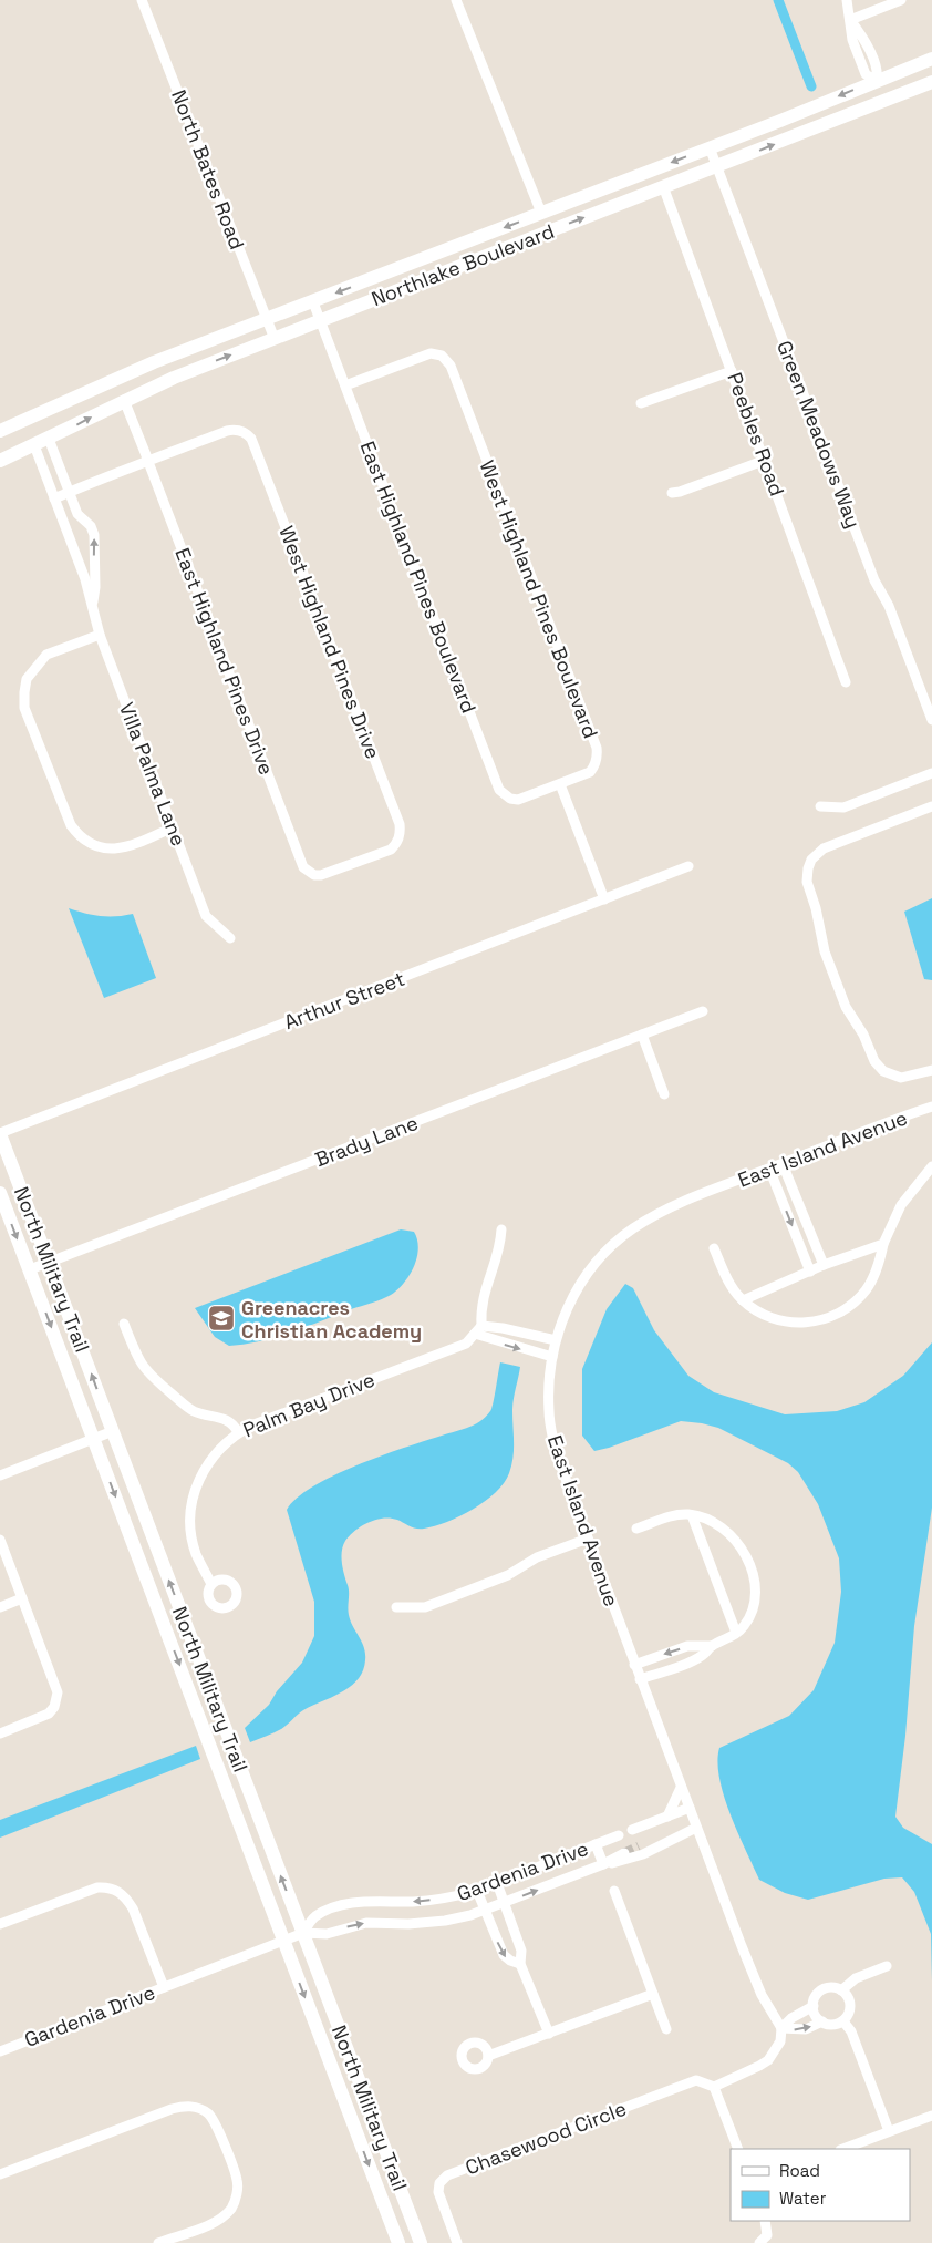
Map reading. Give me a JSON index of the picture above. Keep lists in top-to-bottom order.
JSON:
{
  "streets": {
    "main road": ["Northlake Boulevard", "North Military Trail"],
    "street": [
      "North Bates Road",
      "Peebles Road",
      "Green Meadows Way",
      "East Highland Pines Boulevard",
      "West Highland Pines Boulevard",
      "West Highland Pines Drive",
      "East Highland Pines Drive",
      "Villa Palma Lane",
      "Arthur Street",
      "Brady Lane",
      "East Island Avenue",
      "Palm Bay Drive",
      "Gardenia Drive",
      "Chasewood Circle"
    ]
  },
  "crossings": [
    ["North Bates Road", "Northlake Boulevard"],
    ["Northlake Boulevard", "Peebles Road"],
    ["Northlake Boulevard", "Green Meadows Way"],
    ["Northlake Boulevard", "East Highland Pines Boulevard"],
    ["Northlake Boulevard", "East Highland Pines Drive"],
    ["Northlake Boulevard", "Villa Palma Lane"],
    ["East Highland Pines Boulevard", "West Highland Pines Boulevard"],
    ["West Highland Pines Drive", "East Highland Pines Drive"],
    ["Arthur Street", "North Military Trail"],
    ["Brady Lane", "North Military Trail"],
    ["East Island Avenue", "Gardenia Drive"],
    ["North Military Trail", "Gardenia Drive"]
  ],
  "places": {
    "school or university": ["Greenacres Christian Academy"]
  },
  "legend": ["Road", "Water"]
}
